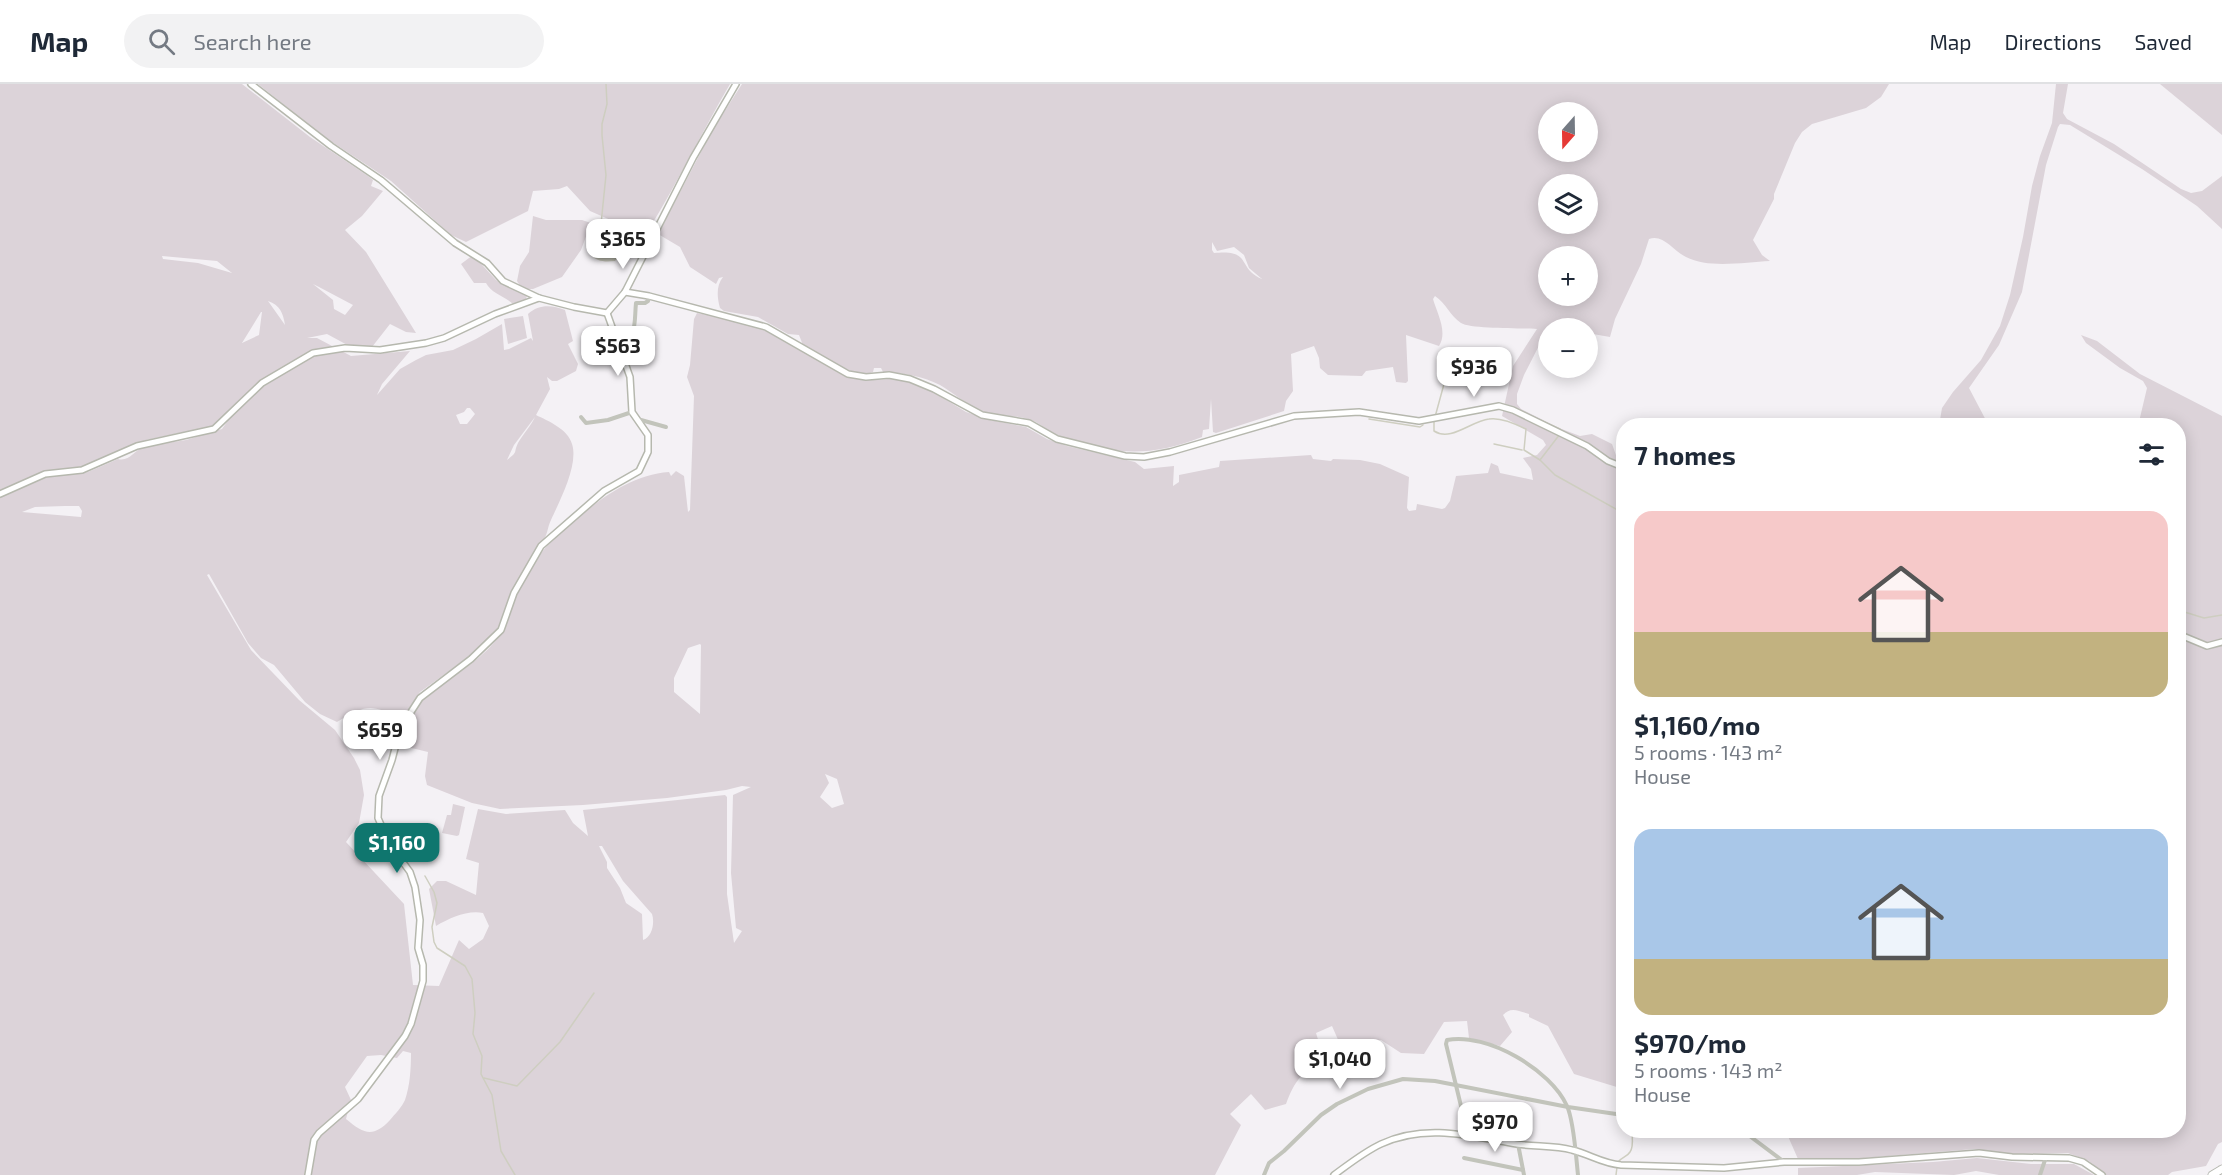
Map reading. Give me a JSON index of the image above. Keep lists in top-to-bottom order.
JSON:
{
  "north": "bottom",
  "page": {
    "header": "Map",
    "search": "Search here",
    "nav": ["Map", "Directions", "Saved"],
    "map_buttons": ["+", "−"],
    "price": [
      "$365",
      "$563",
      "$936",
      "$659",
      "$1,160",
      "$1,040",
      "$970"
    ],
    "heading": "7 homes",
    "list": [
      {
        "name": "$1,160/mo",
        "note": "5 rooms · 143 m² · House"
      },
      {
        "name": "$970/mo",
        "note": "5 rooms · 143 m² · House"
      }
    ]
  }
}
